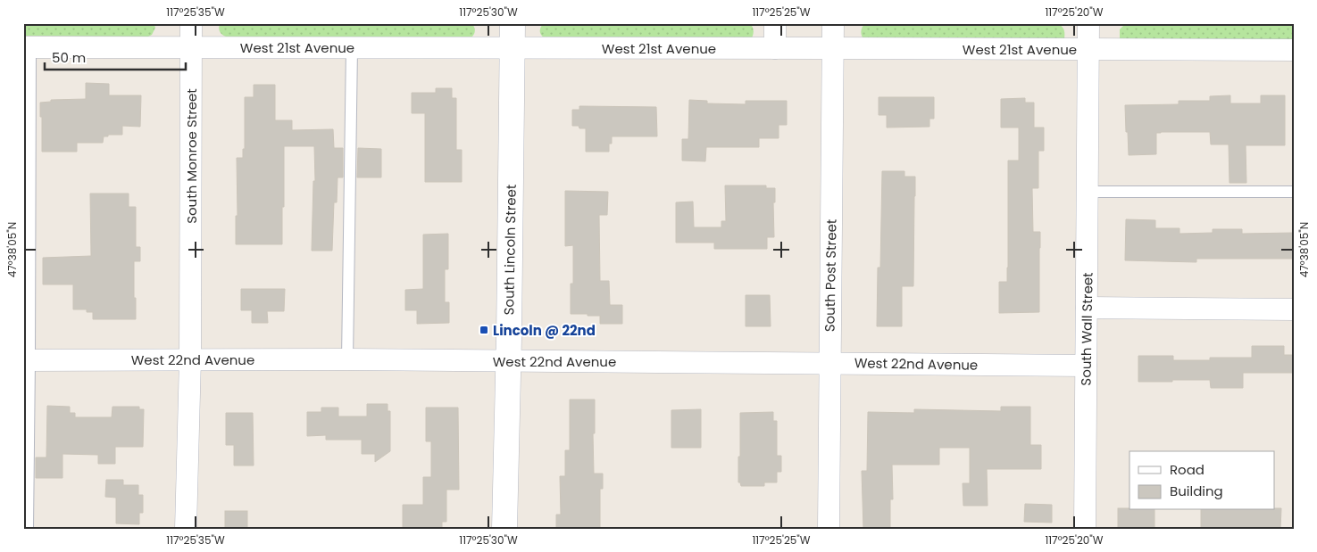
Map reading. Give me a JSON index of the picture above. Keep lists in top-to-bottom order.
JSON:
{
  "streets": {
    "street": [
      "West 21st Avenue",
      "South Monroe Street",
      "South Lincoln Street",
      "South Post Street",
      "South Wall Street",
      "West 22nd Avenue"
    ]
  },
  "crossings": [
    ["West 21st Avenue", "South Monroe Street"],
    ["West 21st Avenue", "South Lincoln Street"],
    ["West 21st Avenue", "South Post Street"],
    ["West 21st Avenue", "South Wall Street"],
    ["South Monroe Street", "West 22nd Avenue"],
    ["South Lincoln Street", "West 22nd Avenue"],
    ["South Post Street", "West 22nd Avenue"],
    ["South Wall Street", "West 22nd Avenue"]
  ],
  "places": {
    "transit": ["Lincoln @ 22nd"]
  },
  "legend": ["Road", "Building"],
  "scale_bar": "50 m",
  "coordinates": [
    "117°25'35\"W",
    "117°25'30\"W",
    "117°25'25\"W",
    "117°25'20\"W",
    "47°38'05\"N"
  ]
}
